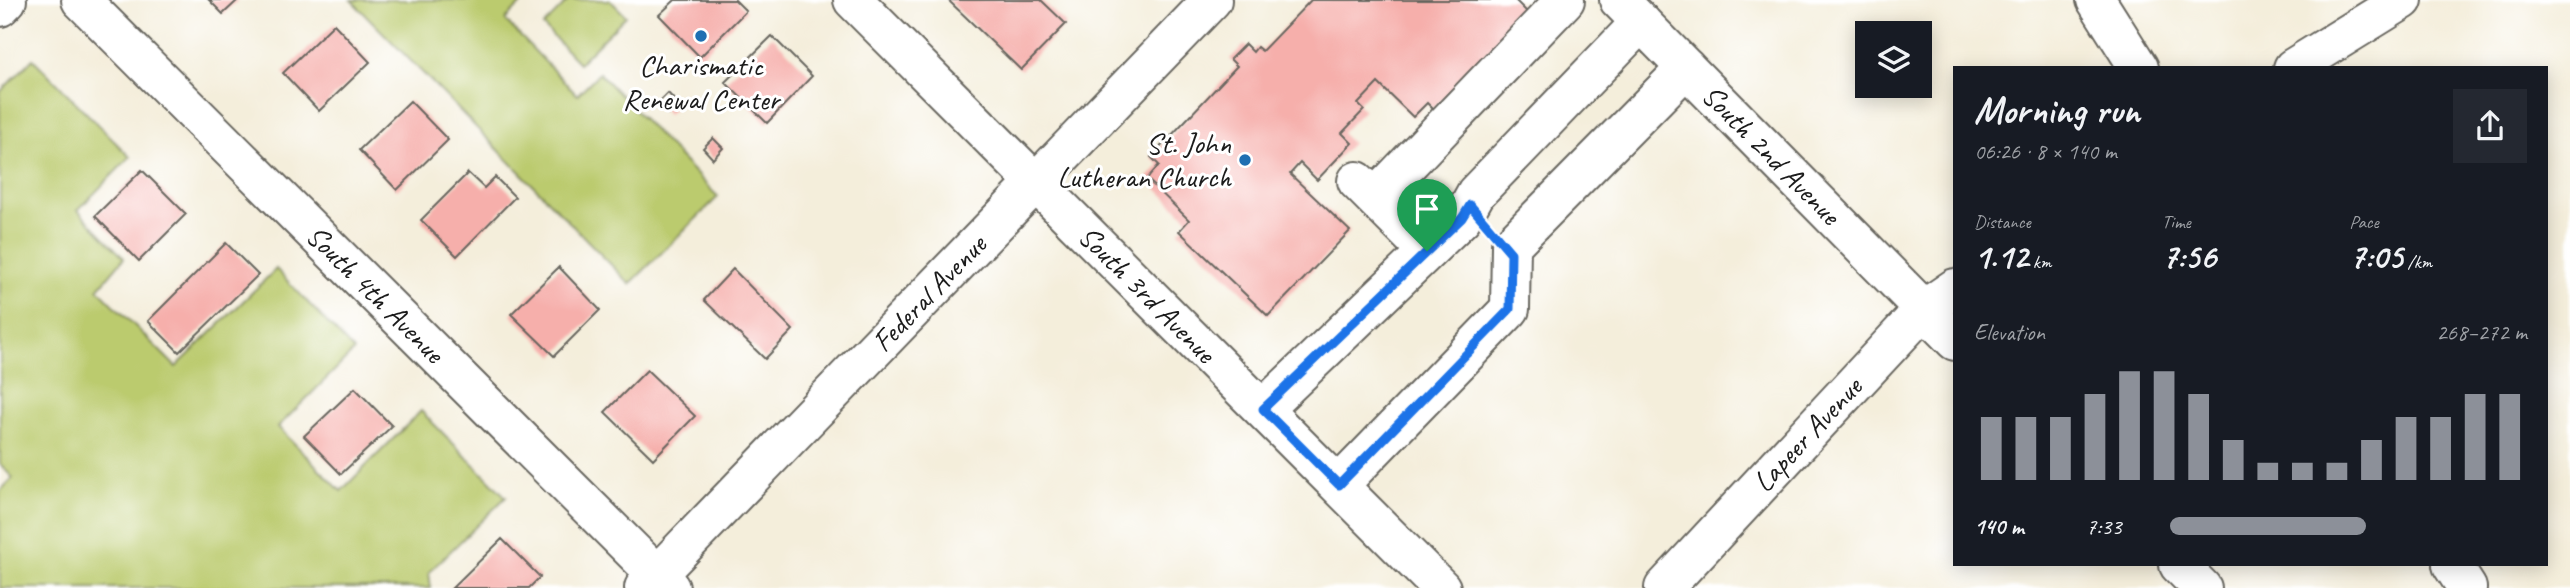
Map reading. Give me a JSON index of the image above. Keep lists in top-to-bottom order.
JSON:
{
  "streets": {
    "street": [
      "South 2nd Avenue",
      "Federal Avenue",
      "South 3rd Avenue",
      "South 4th Avenue",
      "Lapeer Avenue"
    ]
  },
  "crossings": [
    ["South 2nd Avenue", "Lapeer Avenue"],
    ["Federal Avenue", "South 3rd Avenue"],
    ["Federal Avenue", "South 4th Avenue"]
  ],
  "places": ["Charismatic Renewal Center", "St. John Lutheran Church"],
  "page": {
    "heading": ["Morning run", "06:26 · 8 × 140 m"],
    "stats": [
      ["Distance", "1.12 km"],
      ["Time", "7:56"],
      ["Pace", "7:05 /km"]
    ],
    "chart": ["Elevation", "268–272 m"],
    "list": [
      {
        "name": "140 m",
        "note": "7:33"
      }
    ]
  }
}
